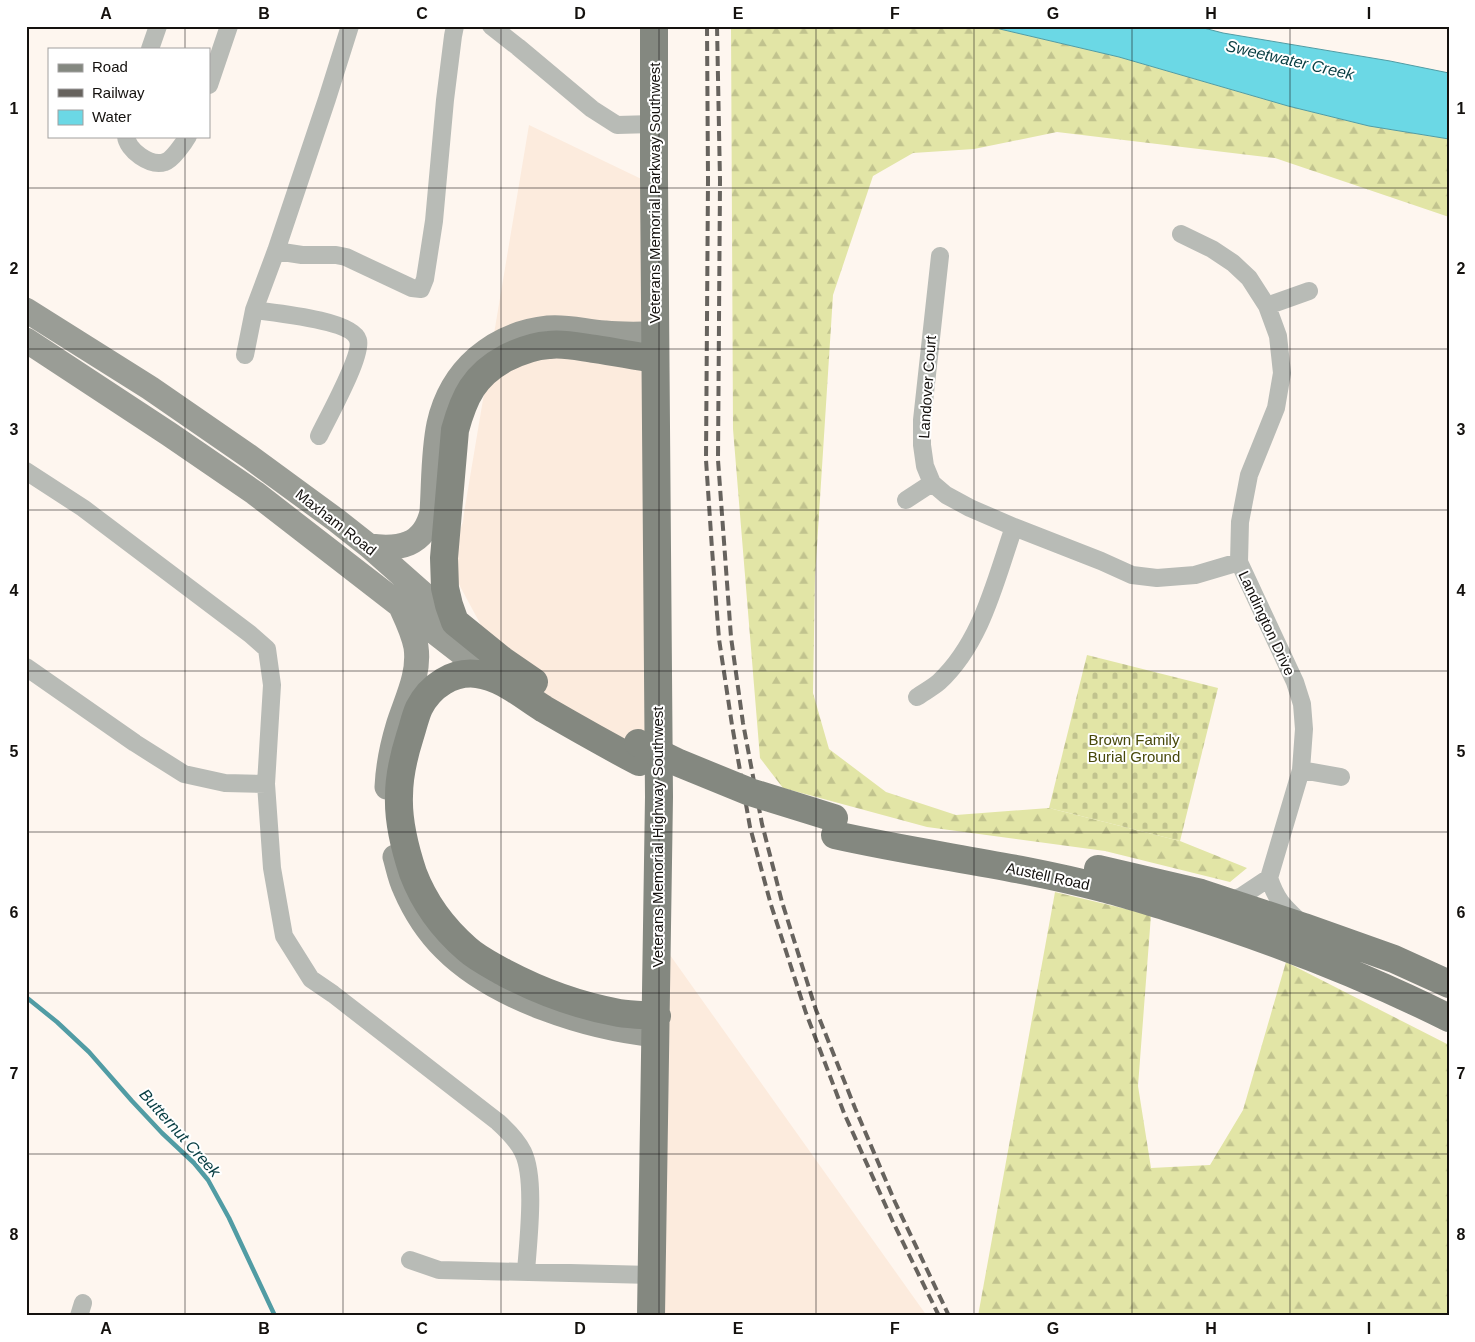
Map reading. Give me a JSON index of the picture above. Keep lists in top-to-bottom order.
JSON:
{
  "streets": {
    "main road": [
      "Veterans Memorial Parkway Southwest",
      "Maxham Road",
      "Veterans Memorial Highway Southwest",
      "Austell Road"
    ],
    "street": ["Landover Court", "Landington Drive"]
  },
  "crossings": [
    ["Veterans Memorial Parkway Southwest", "Veterans Memorial Highway Southwest"],
    ["Maxham Road", "Austell Road"]
  ],
  "water": ["Sweetwater Creek", "Butternut Creek"],
  "parks": ["Brown Family Burial Ground"],
  "legend": ["Road", "Railway", "Water"],
  "grid": {
    "columns": [
      "A",
      "B",
      "C",
      "D",
      "E",
      "F",
      "G",
      "H",
      "I"
    ],
    "rows": [
      "1",
      "2",
      "3",
      "4",
      "5",
      "6",
      "7",
      "8"
    ]
  }
}
